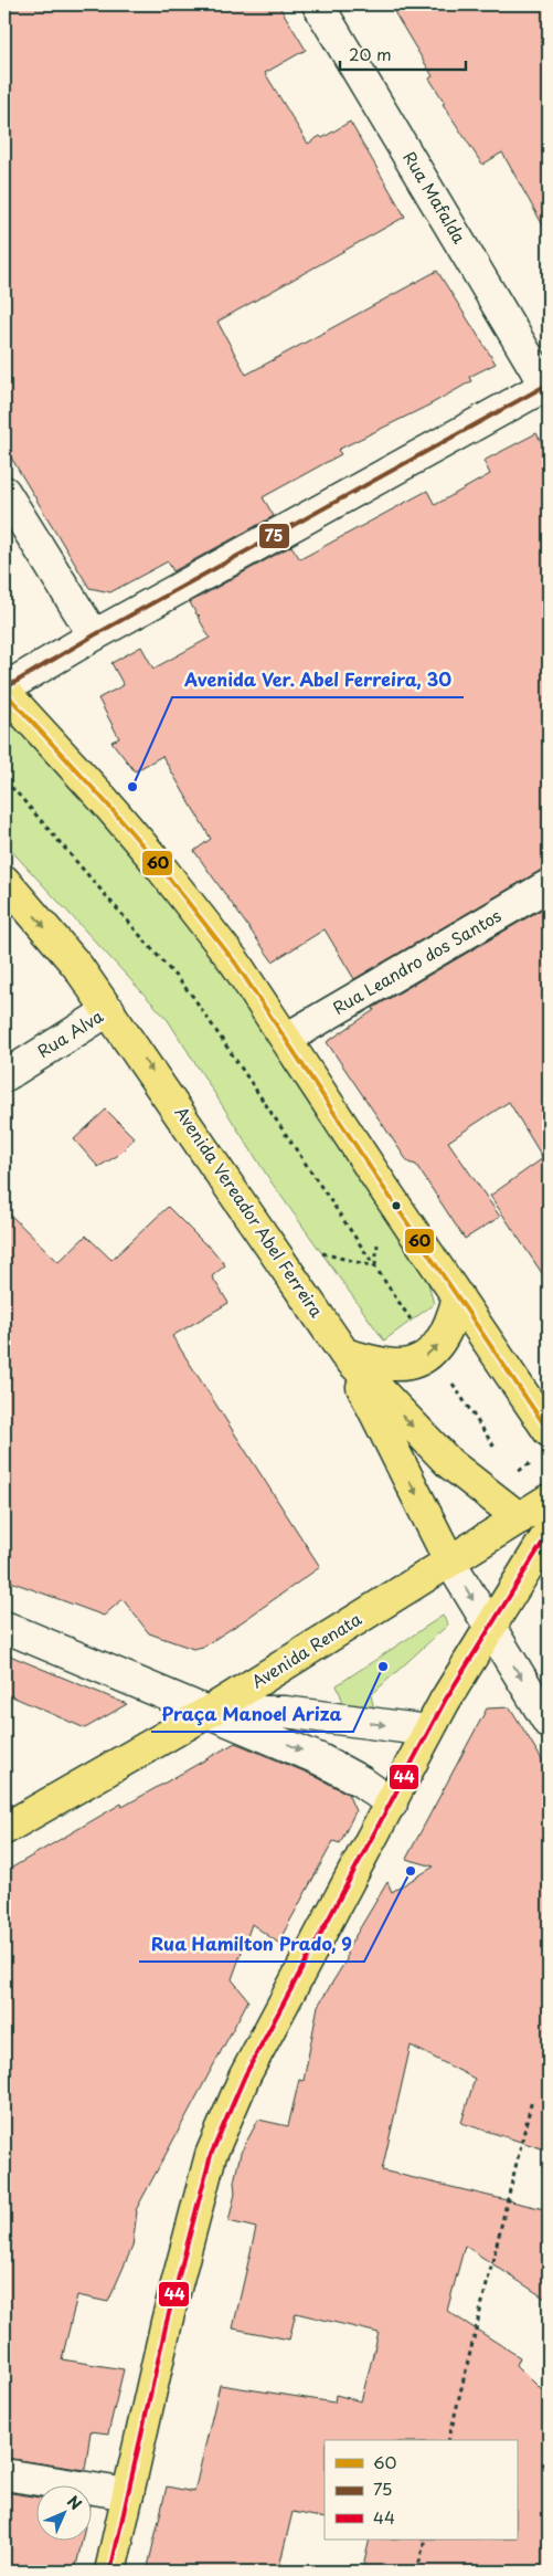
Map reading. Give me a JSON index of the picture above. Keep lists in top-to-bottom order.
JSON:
{
  "streets": {
    "main road": ["Avenida Vereador Abel Ferreira", "Avenida Renata"],
    "street": ["Rua Mafalda", "Rua Leandro dos Santos", "Rua Alva"]
  },
  "crossings": [
    ["Rua Alva", "Avenida Vereador Abel Ferreira"],
    ["Avenida Vereador Abel Ferreira", "Avenida Renata"]
  ],
  "places": ["Avenida Ver. Abel Ferreira, 30", "Praça Manoel Ariza", "Rua Hamilton Prado, 9"],
  "lines": ["transit line 75", "transit line 60", "transit line 44"],
  "legend": ["60", "75", "44"],
  "scale_bar": "20 m",
  "north": "top right"
}
